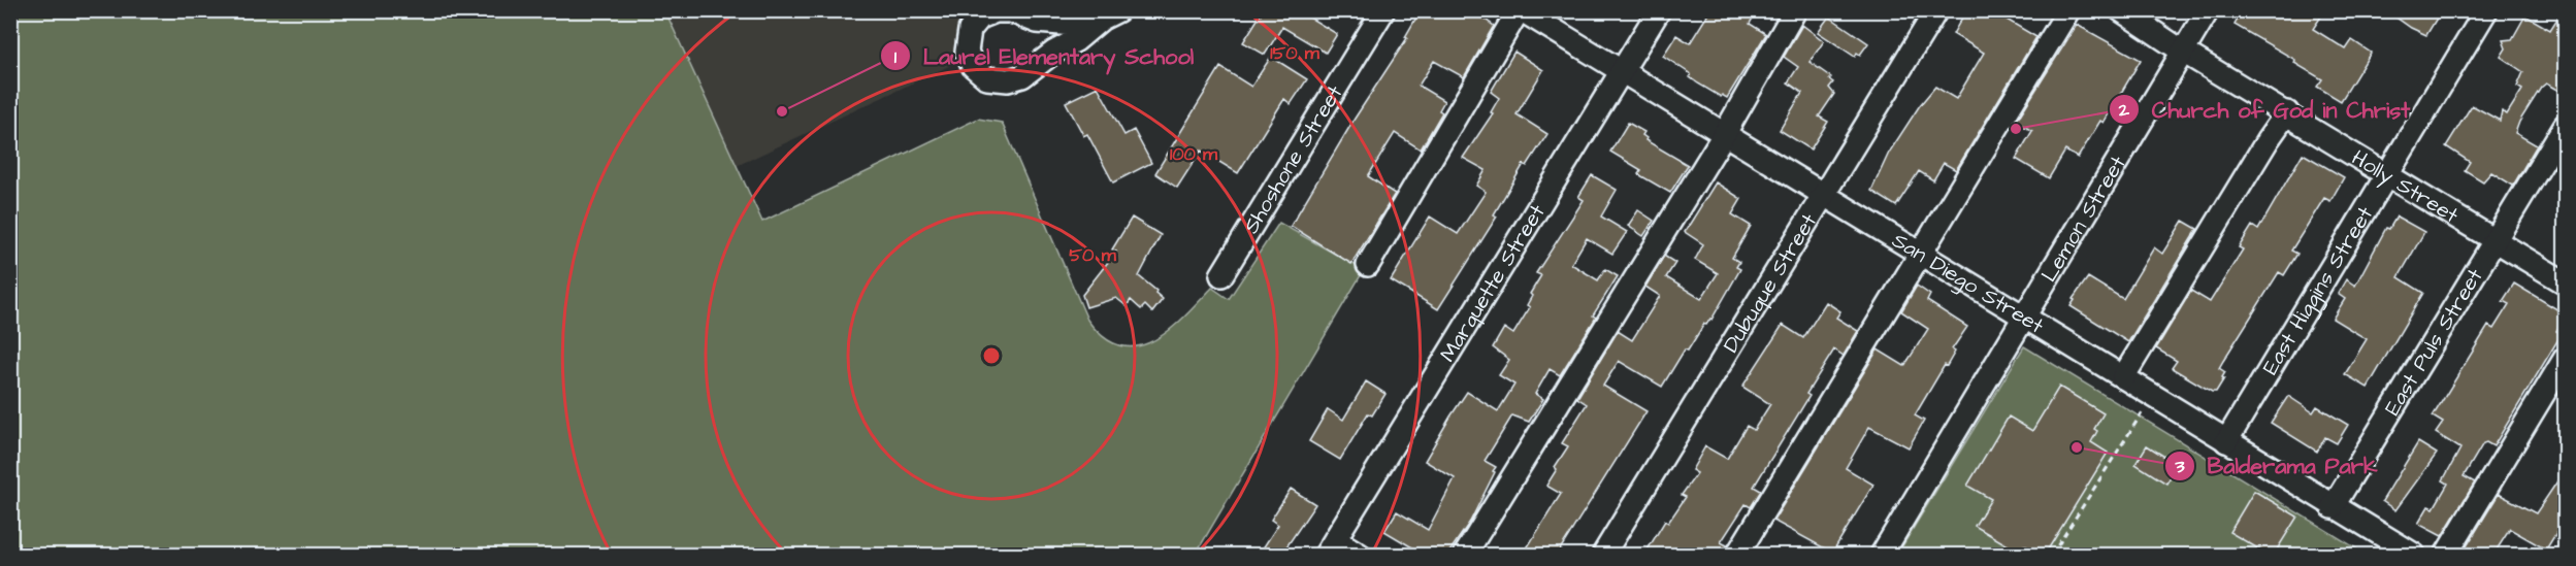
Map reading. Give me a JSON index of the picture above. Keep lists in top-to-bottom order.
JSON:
{
  "streets": {
    "street": [
      "Shoshone Street",
      "Holly Street",
      "Lemon Street",
      "San Diego Street",
      "Marquette Street",
      "Dubuque Street",
      "East Higgins Street",
      "East Puls Street"
    ]
  },
  "crossings": [
    ["Holly Street", "Lemon Street"],
    ["Holly Street", "East Higgins Street"],
    ["Holly Street", "East Puls Street"],
    ["Lemon Street", "San Diego Street"],
    ["San Diego Street", "Marquette Street"],
    ["San Diego Street", "Dubuque Street"],
    ["San Diego Street", "East Higgins Street"],
    ["San Diego Street", "East Puls Street"]
  ],
  "places": ["Laurel Elementary School", "Church of God in Christ", "Balderama Park"],
  "rings": ["150 m", "100 m", "50 m"]
}
